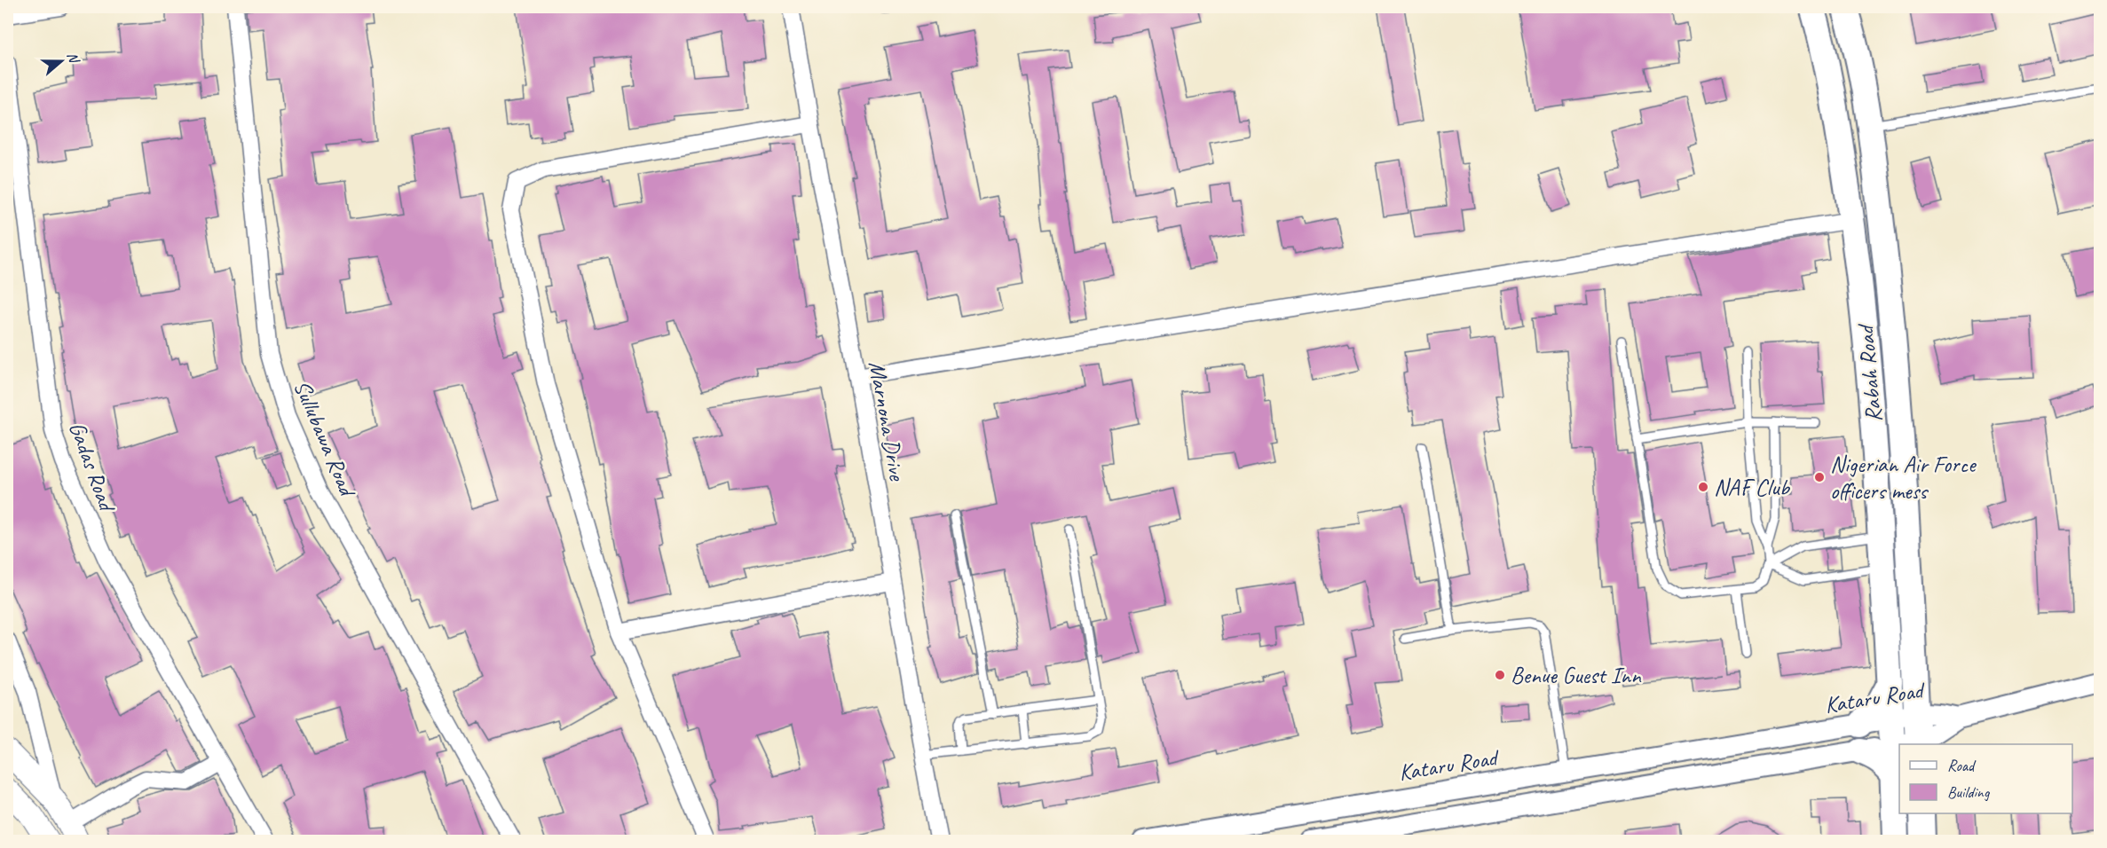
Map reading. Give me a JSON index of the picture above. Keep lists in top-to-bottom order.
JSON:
{
  "streets": {
    "main road": ["Rabah Road"],
    "street": [
      "Marnona Drive",
      "Sullubawa Road",
      "Gadas Road",
      "Kataru Road"
    ]
  },
  "crossings": [
    ["Rabah Road", "Kataru Road"]
  ],
  "places": ["Nigerian Air Force officers mess", "NAF Club", "Benue Guest Inn"],
  "legend": ["Road", "Building"],
  "north": "right"
}
